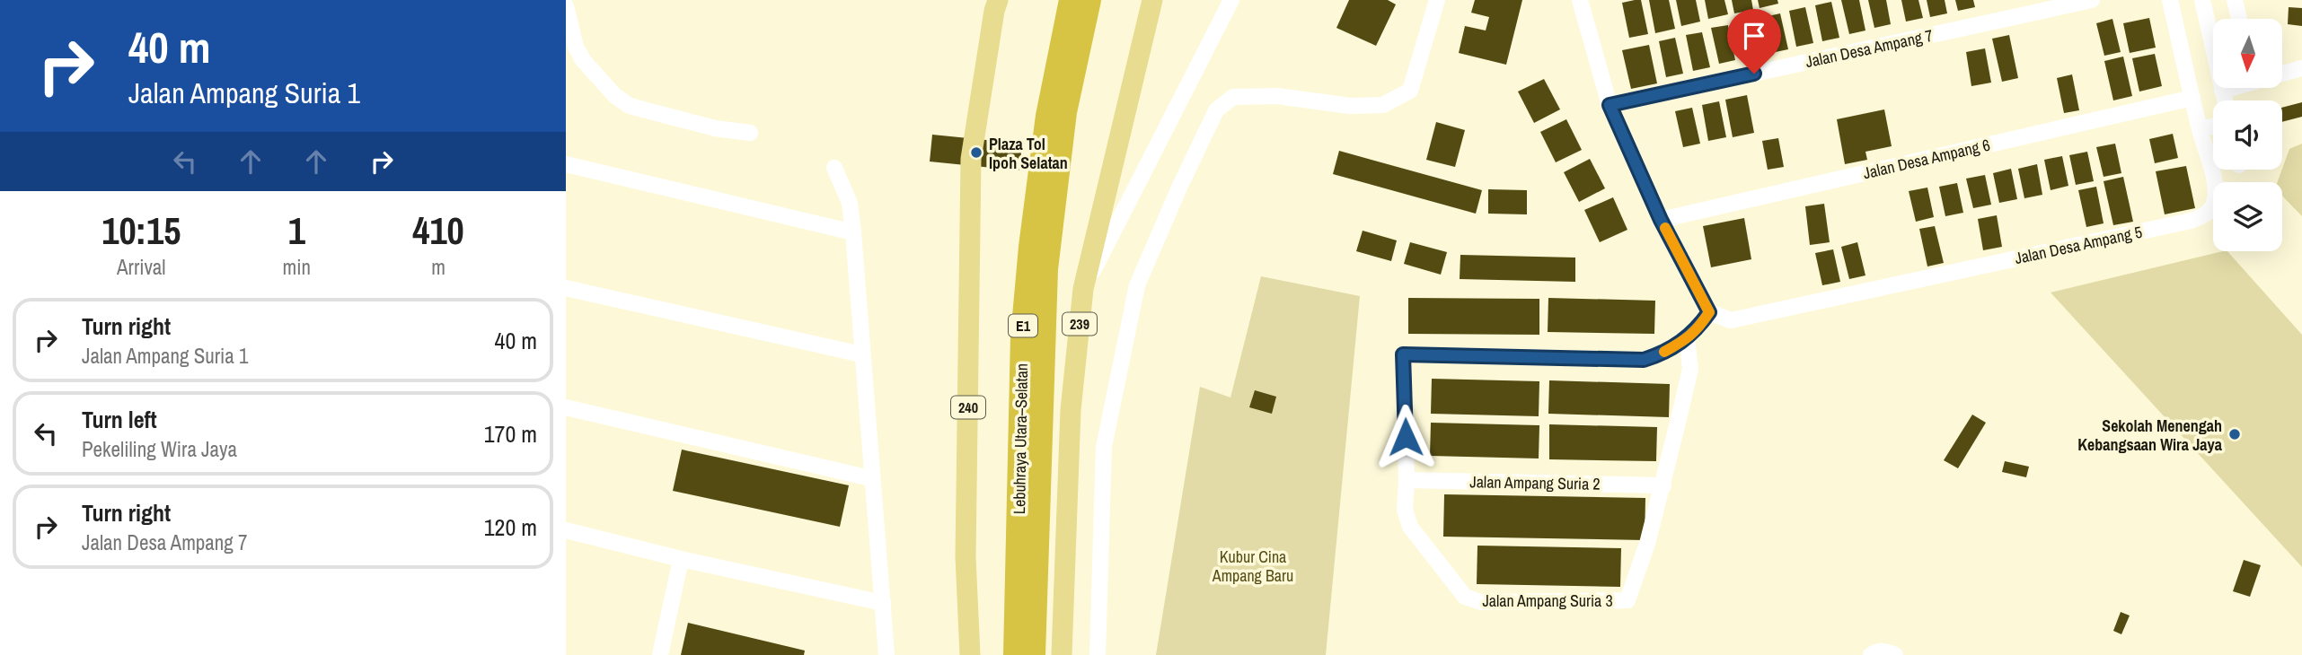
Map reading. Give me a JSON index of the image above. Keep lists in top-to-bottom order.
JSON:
{
  "streets": {
    "highway": ["E1", "Lebuhraya Utara–Selatan"],
    "main road": ["239", "240"],
    "street": [
      "Jalan Desa Ampang 7",
      "Jalan Desa Ampang 6",
      "Jalan Desa Ampang 5",
      "Jalan Ampang Suria 2",
      "Jalan Ampang Suria 3"
    ]
  },
  "crossings": [
    ["Jalan Desa Ampang 6", "Jalan Desa Ampang 5"],
    ["Jalan Ampang Suria 2", "Jalan Ampang Suria 3"]
  ],
  "parks": ["Kubur Cina Ampang Baru"],
  "places": ["Plaza Tol Ipoh Selatan", "Sekolah Menengah Kebangsaan Wira Jaya"],
  "north": "bottom",
  "page": {
    "turn": ["40 m", "Jalan Ampang Suria 1"],
    "eta": [
      "10:15",
      "Arrival",
      "1",
      "min",
      "410",
      "m"
    ],
    "list": [
      {
        "name": "Turn right",
        "note": "Jalan Ampang Suria 1",
        "value": "40 m"
      },
      {
        "name": "Turn left",
        "note": "Pekeliling Wira Jaya",
        "value": "170 m"
      },
      {
        "name": "Turn right",
        "note": "Jalan Desa Ampang 7",
        "value": "120 m"
      }
    ]
  }
}
